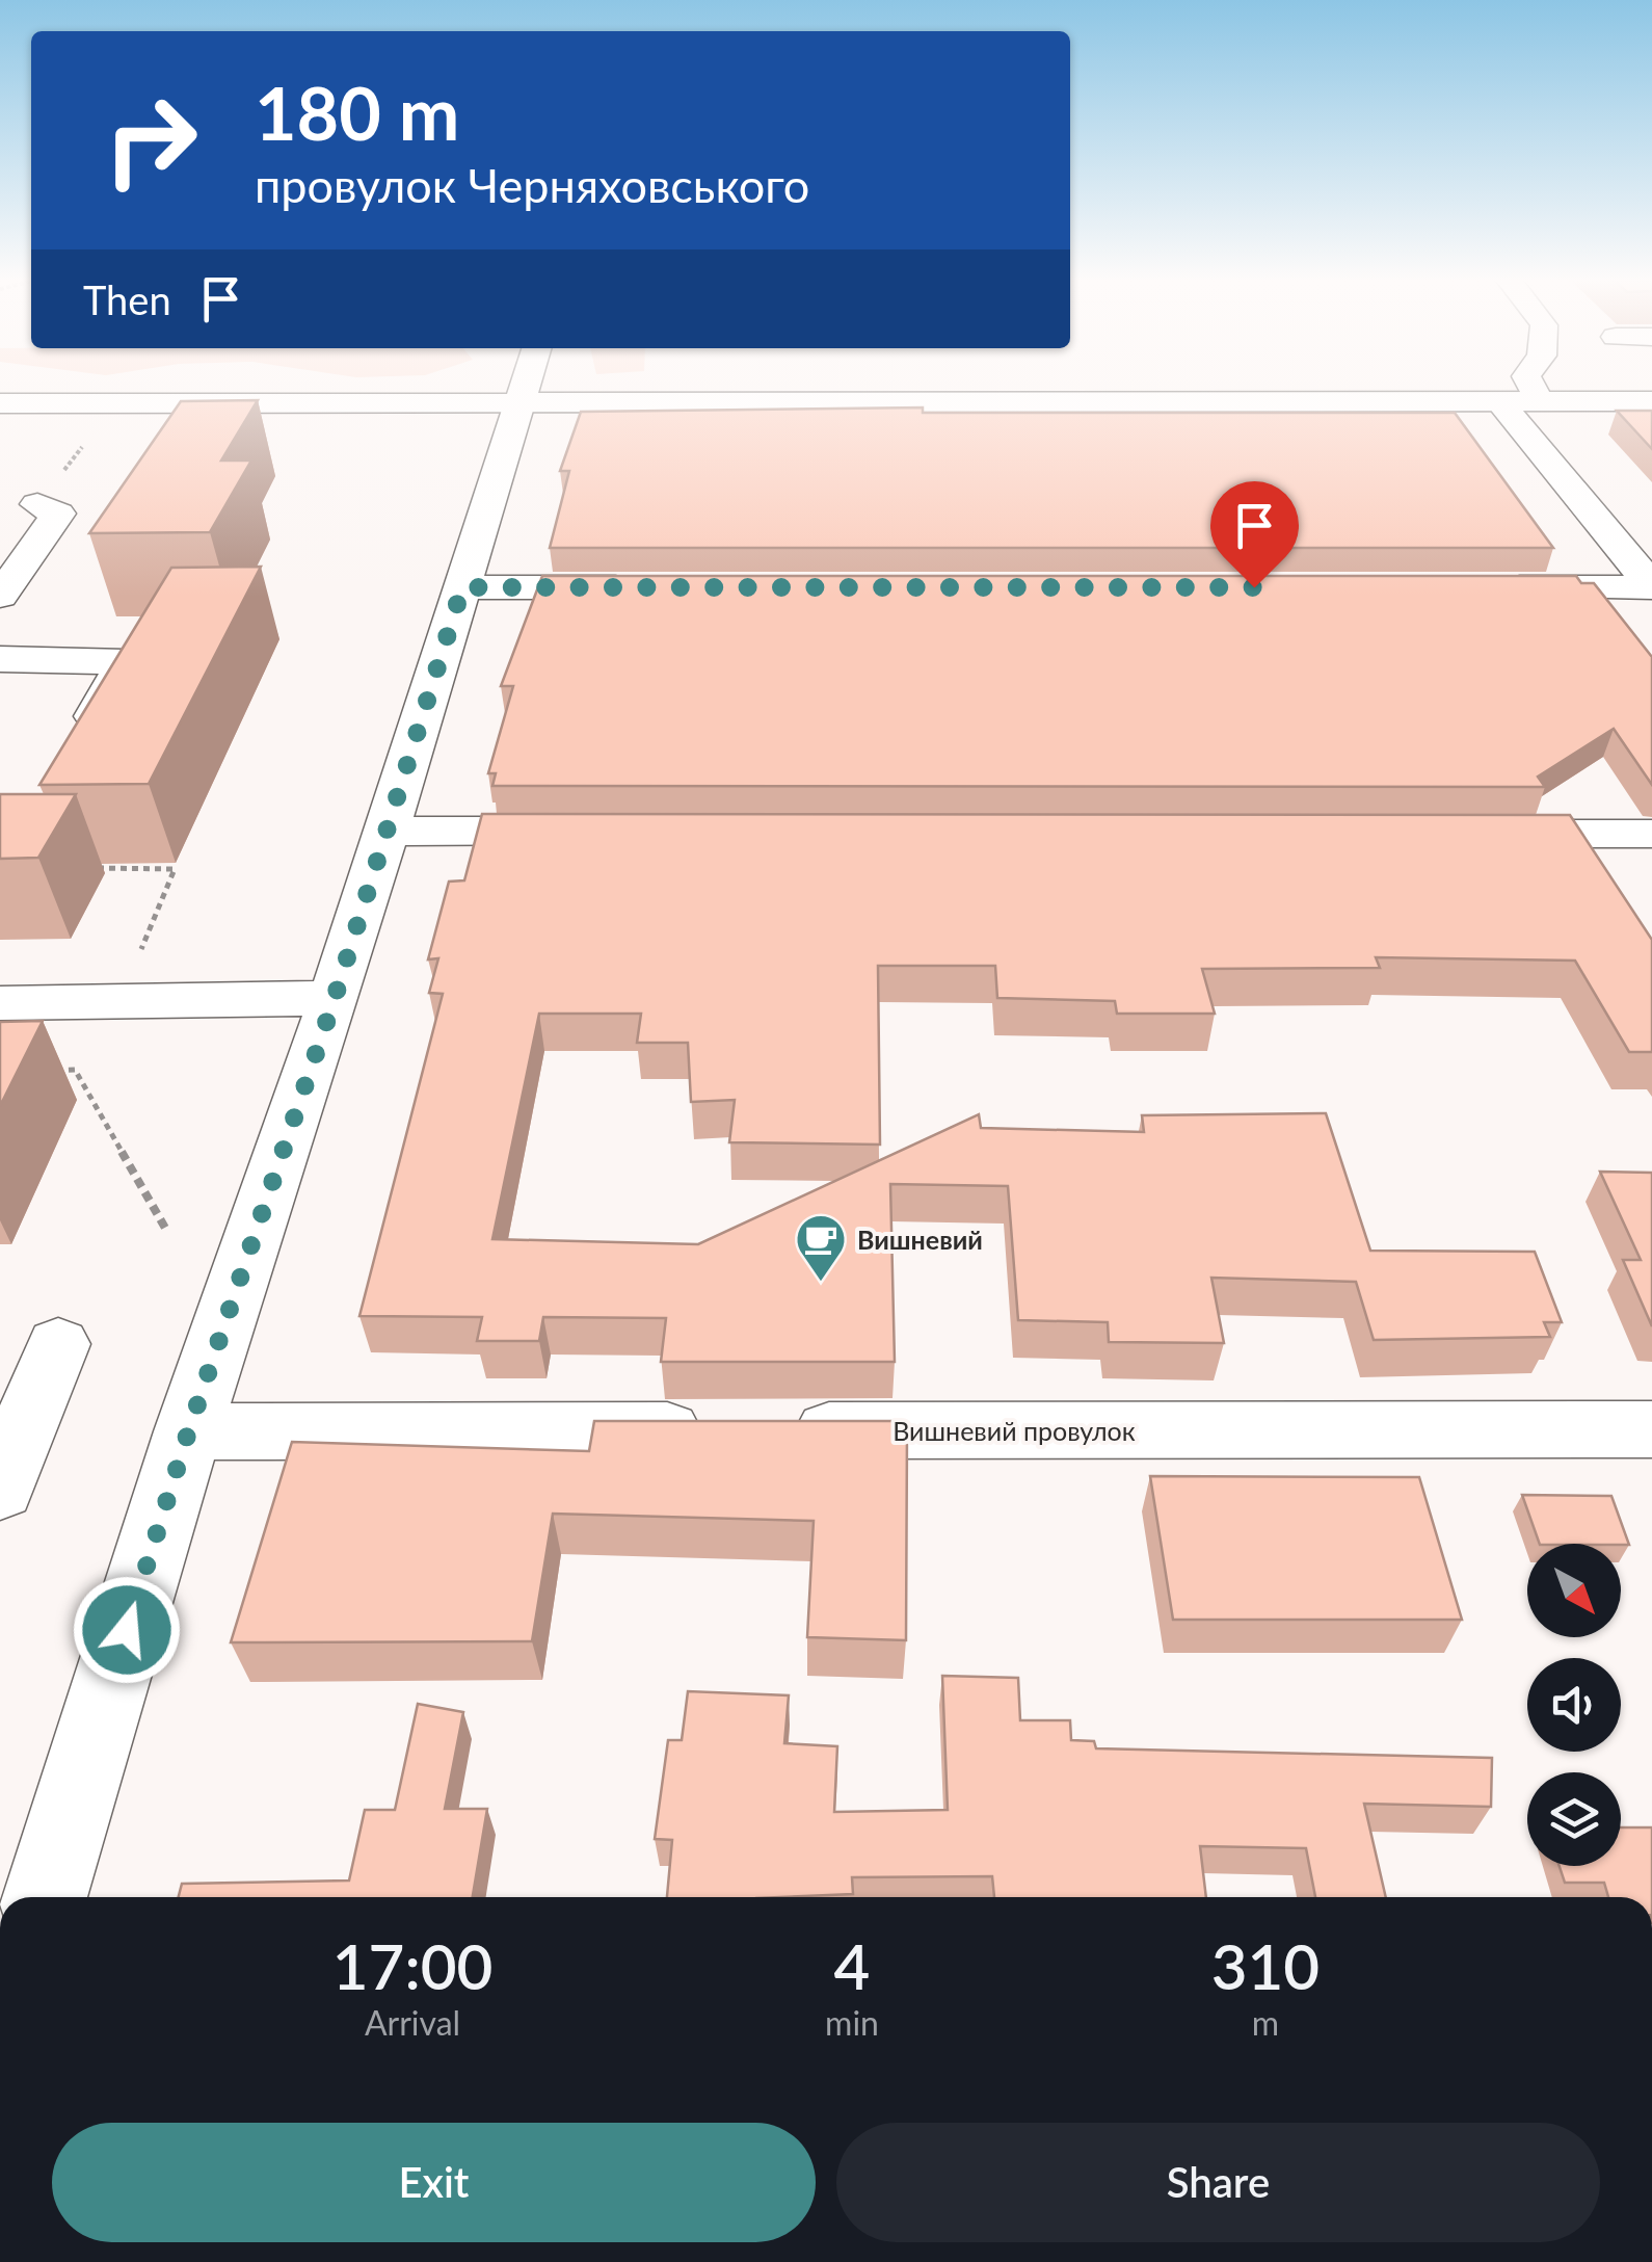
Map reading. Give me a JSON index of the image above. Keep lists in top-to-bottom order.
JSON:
{
  "streets": {
    "street": ["Вишневий провулок"]
  },
  "places": {
    "cafe": ["Вишневий"]
  },
  "north": "bottom right",
  "page": {
    "turn": ["180 m", "провулок Черняховського"],
    "then": "Then",
    "eta": [
      "17:00",
      "Arrival",
      "4",
      "min",
      "310",
      "m"
    ],
    "buttons": ["Exit", "Share"]
  }
}
